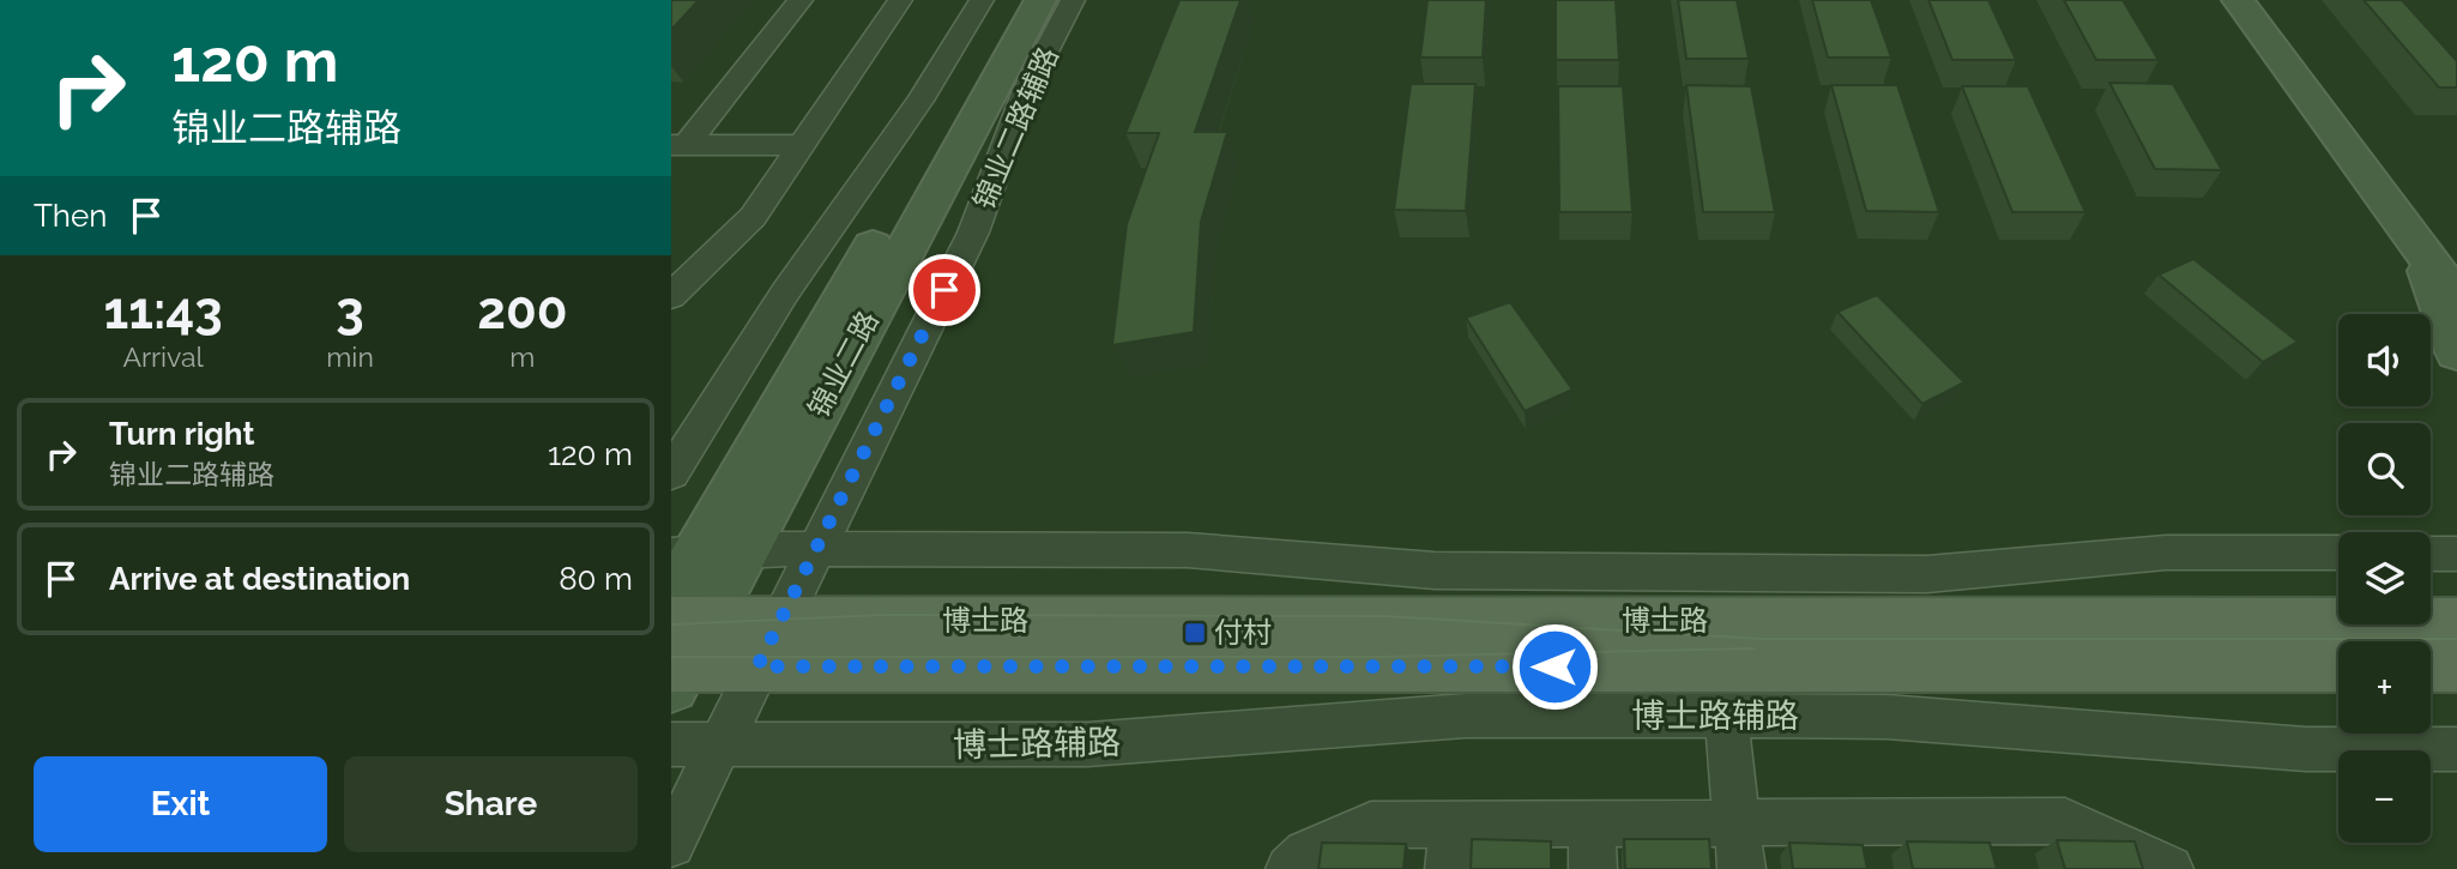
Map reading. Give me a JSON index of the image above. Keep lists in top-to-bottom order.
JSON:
{
  "streets": {
    "main road": ["锦业二路", "博士路"],
    "street": ["锦业二路辅路", "博士路辅路"]
  },
  "crossings": [
    ["锦业二路辅路", "博士路"],
    ["锦业二路辅路", "博士路辅路"],
    ["锦业二路", "博士路"]
  ],
  "places": {
    "transit": ["付村"]
  },
  "page": {
    "turn": ["120 m", "锦业二路辅路"],
    "then": "Then",
    "eta": [
      "11:43",
      "Arrival",
      "3",
      "min",
      "200",
      "m"
    ],
    "map_buttons": ["+", "−"],
    "list": [
      {
        "name": "Turn right",
        "note": "锦业二路辅路",
        "value": "120 m"
      },
      {
        "name": "Arrive at destination",
        "value": "80 m"
      }
    ],
    "buttons": ["Exit", "Share"]
  }
}
